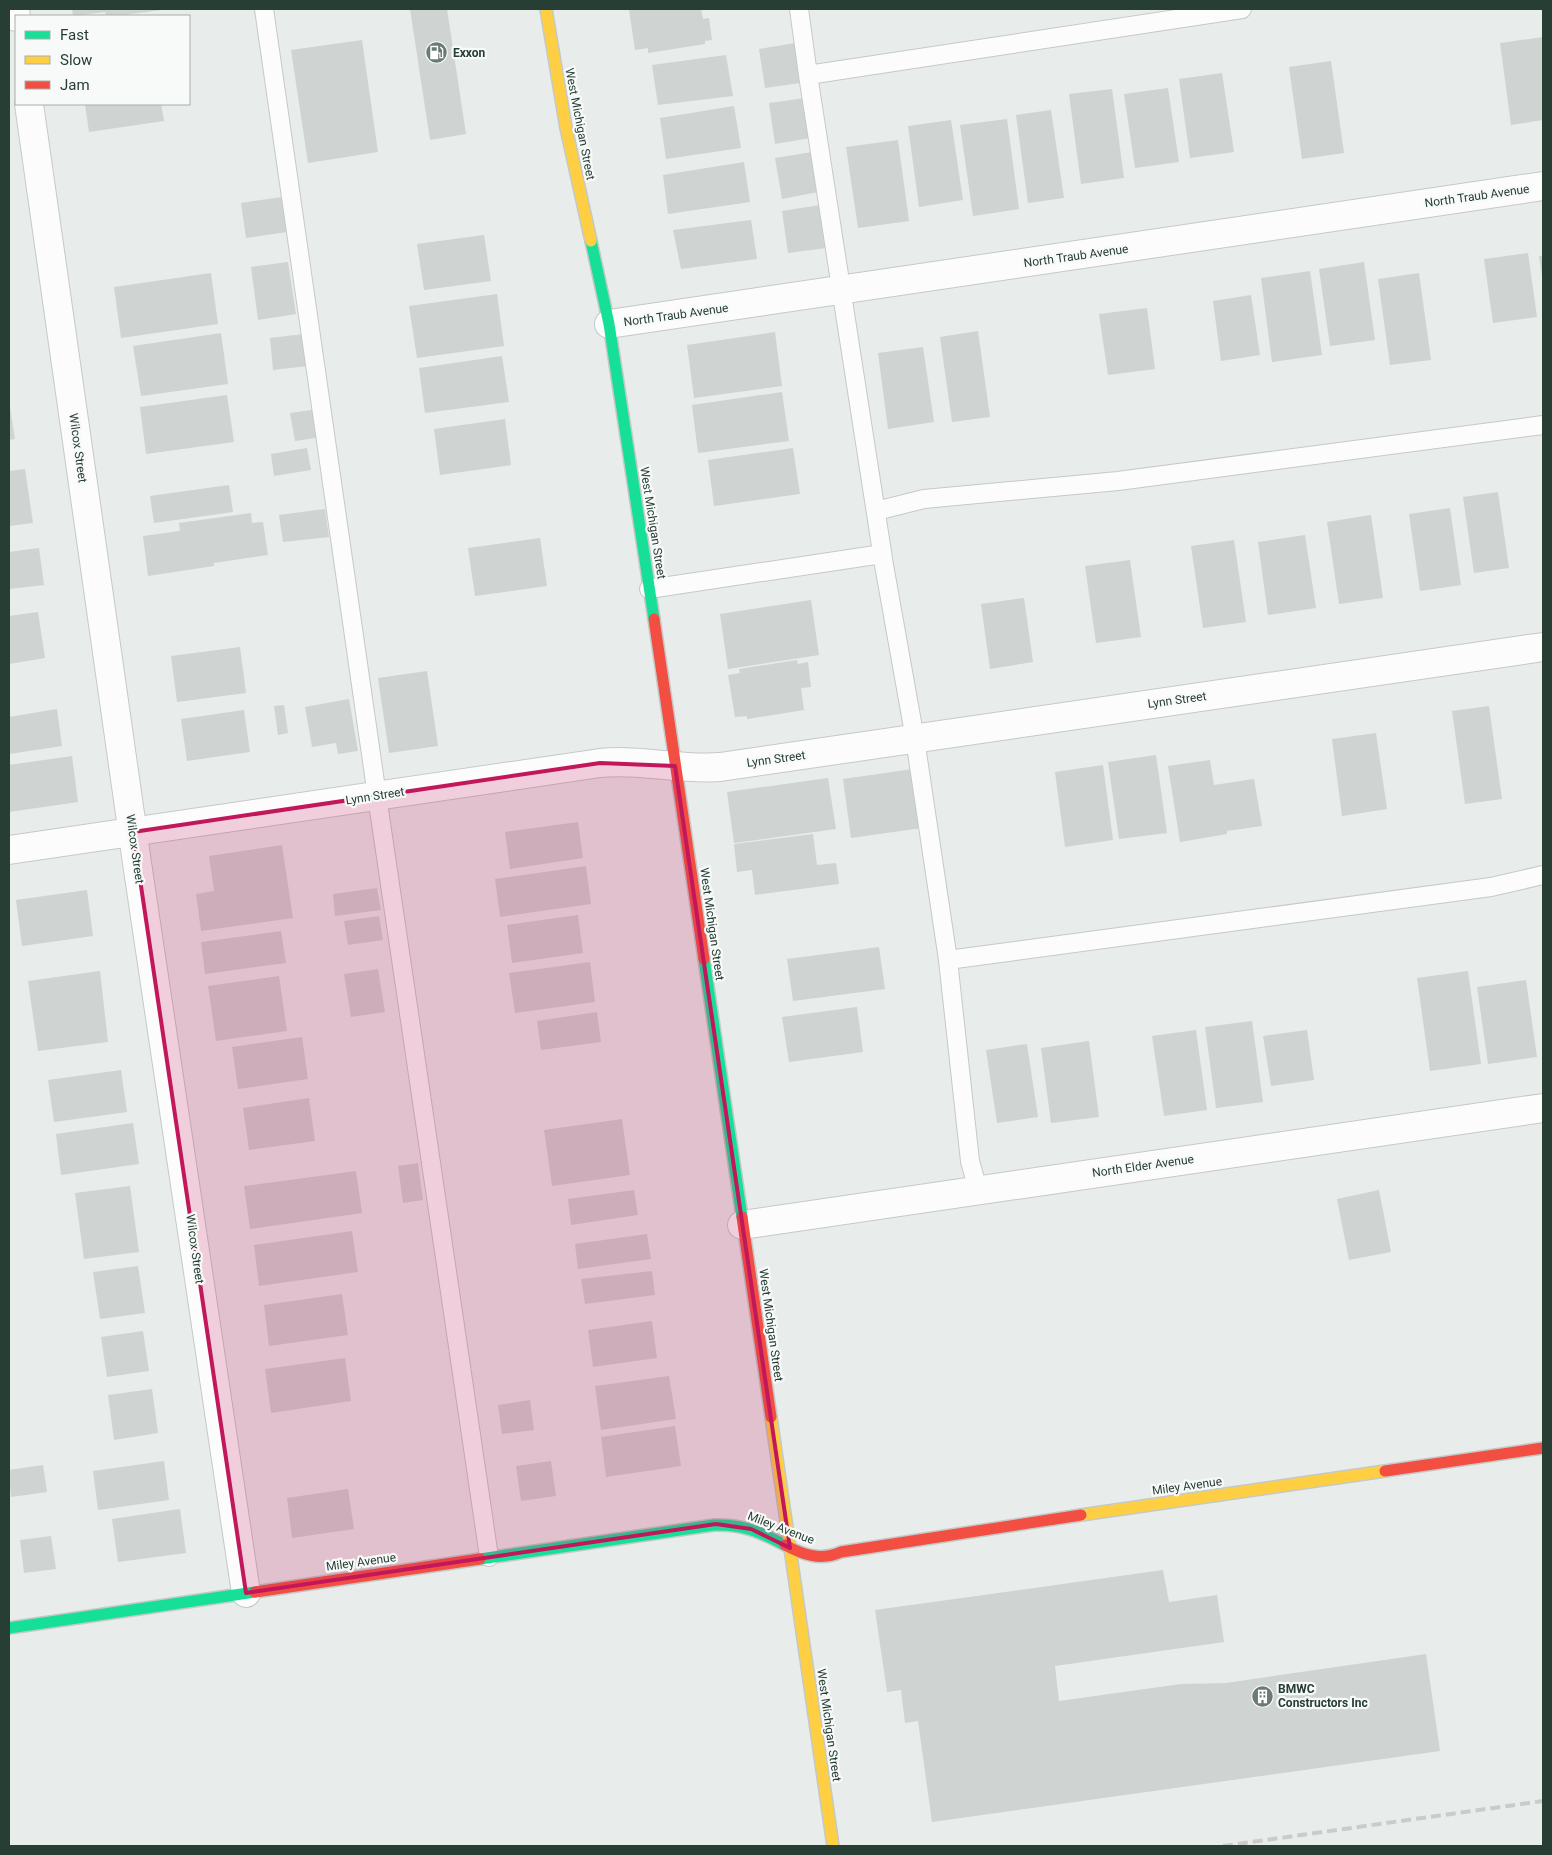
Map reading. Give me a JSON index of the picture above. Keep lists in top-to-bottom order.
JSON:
{
  "streets": {
    "main road": ["West Michigan Street", "Miley Avenue"],
    "street": [
      "North Traub Avenue",
      "Wilcox Street",
      "Lynn Street",
      "North Elder Avenue"
    ]
  },
  "crossings": [
    ["West Michigan Street", "North Traub Avenue"],
    ["West Michigan Street", "Lynn Street"],
    ["West Michigan Street", "North Elder Avenue"],
    ["West Michigan Street", "Miley Avenue"],
    ["Wilcox Street", "Lynn Street"],
    ["Wilcox Street", "Miley Avenue"]
  ],
  "places": {
    "fuel station": ["Exxon"],
    "building": ["BMWC Constructors Inc"]
  },
  "legend": ["Fast", "Slow", "Jam"]
}
